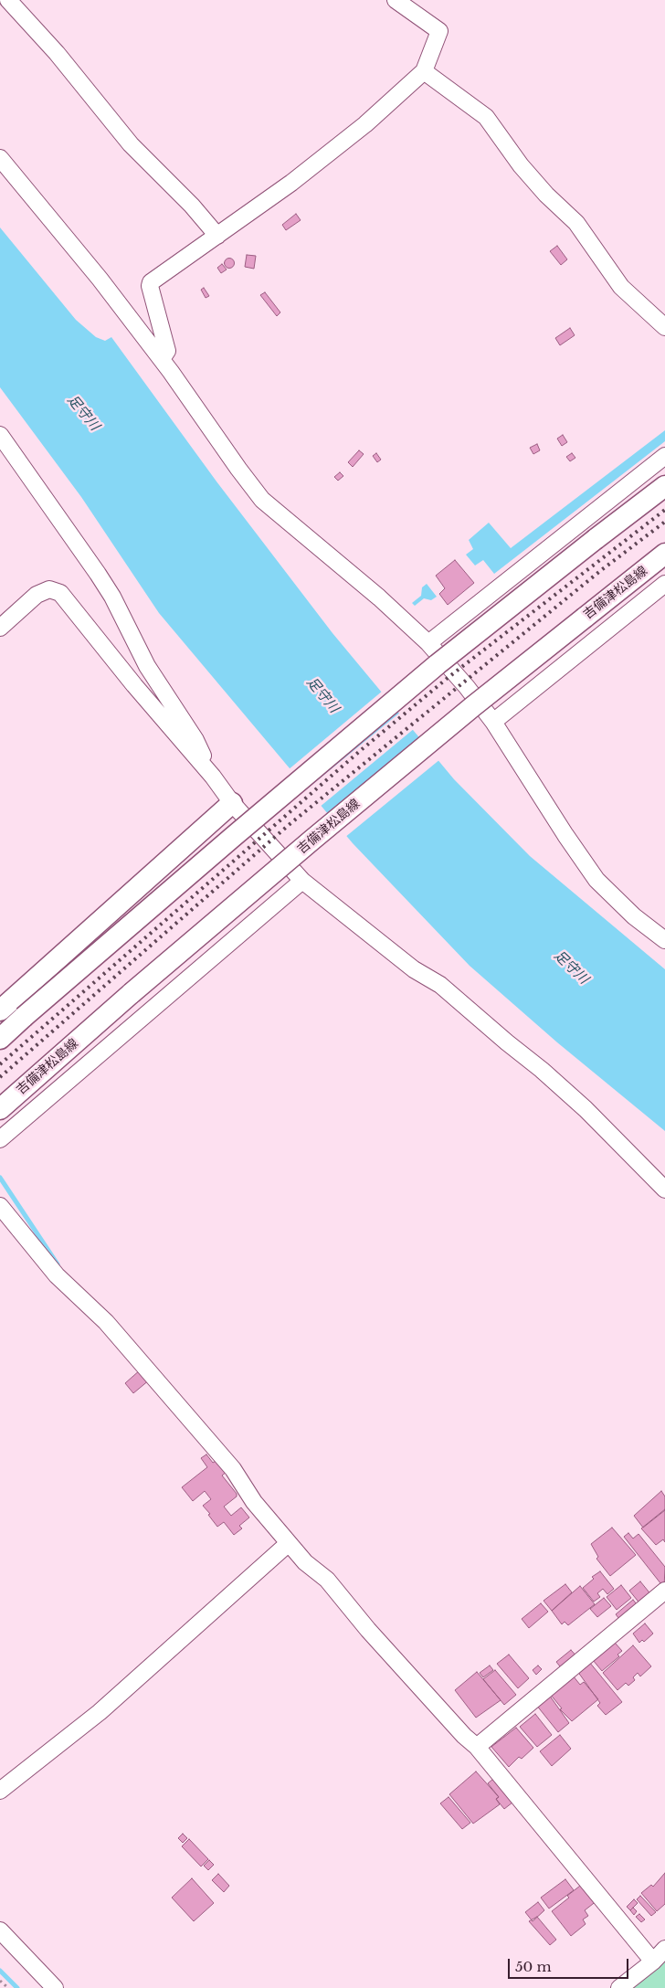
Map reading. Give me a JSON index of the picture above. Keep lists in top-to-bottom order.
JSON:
{
  "streets": {
    "main road": ["吉備津松島線"]
  },
  "water": ["足守川"],
  "scale_bar": "50 m"
}
